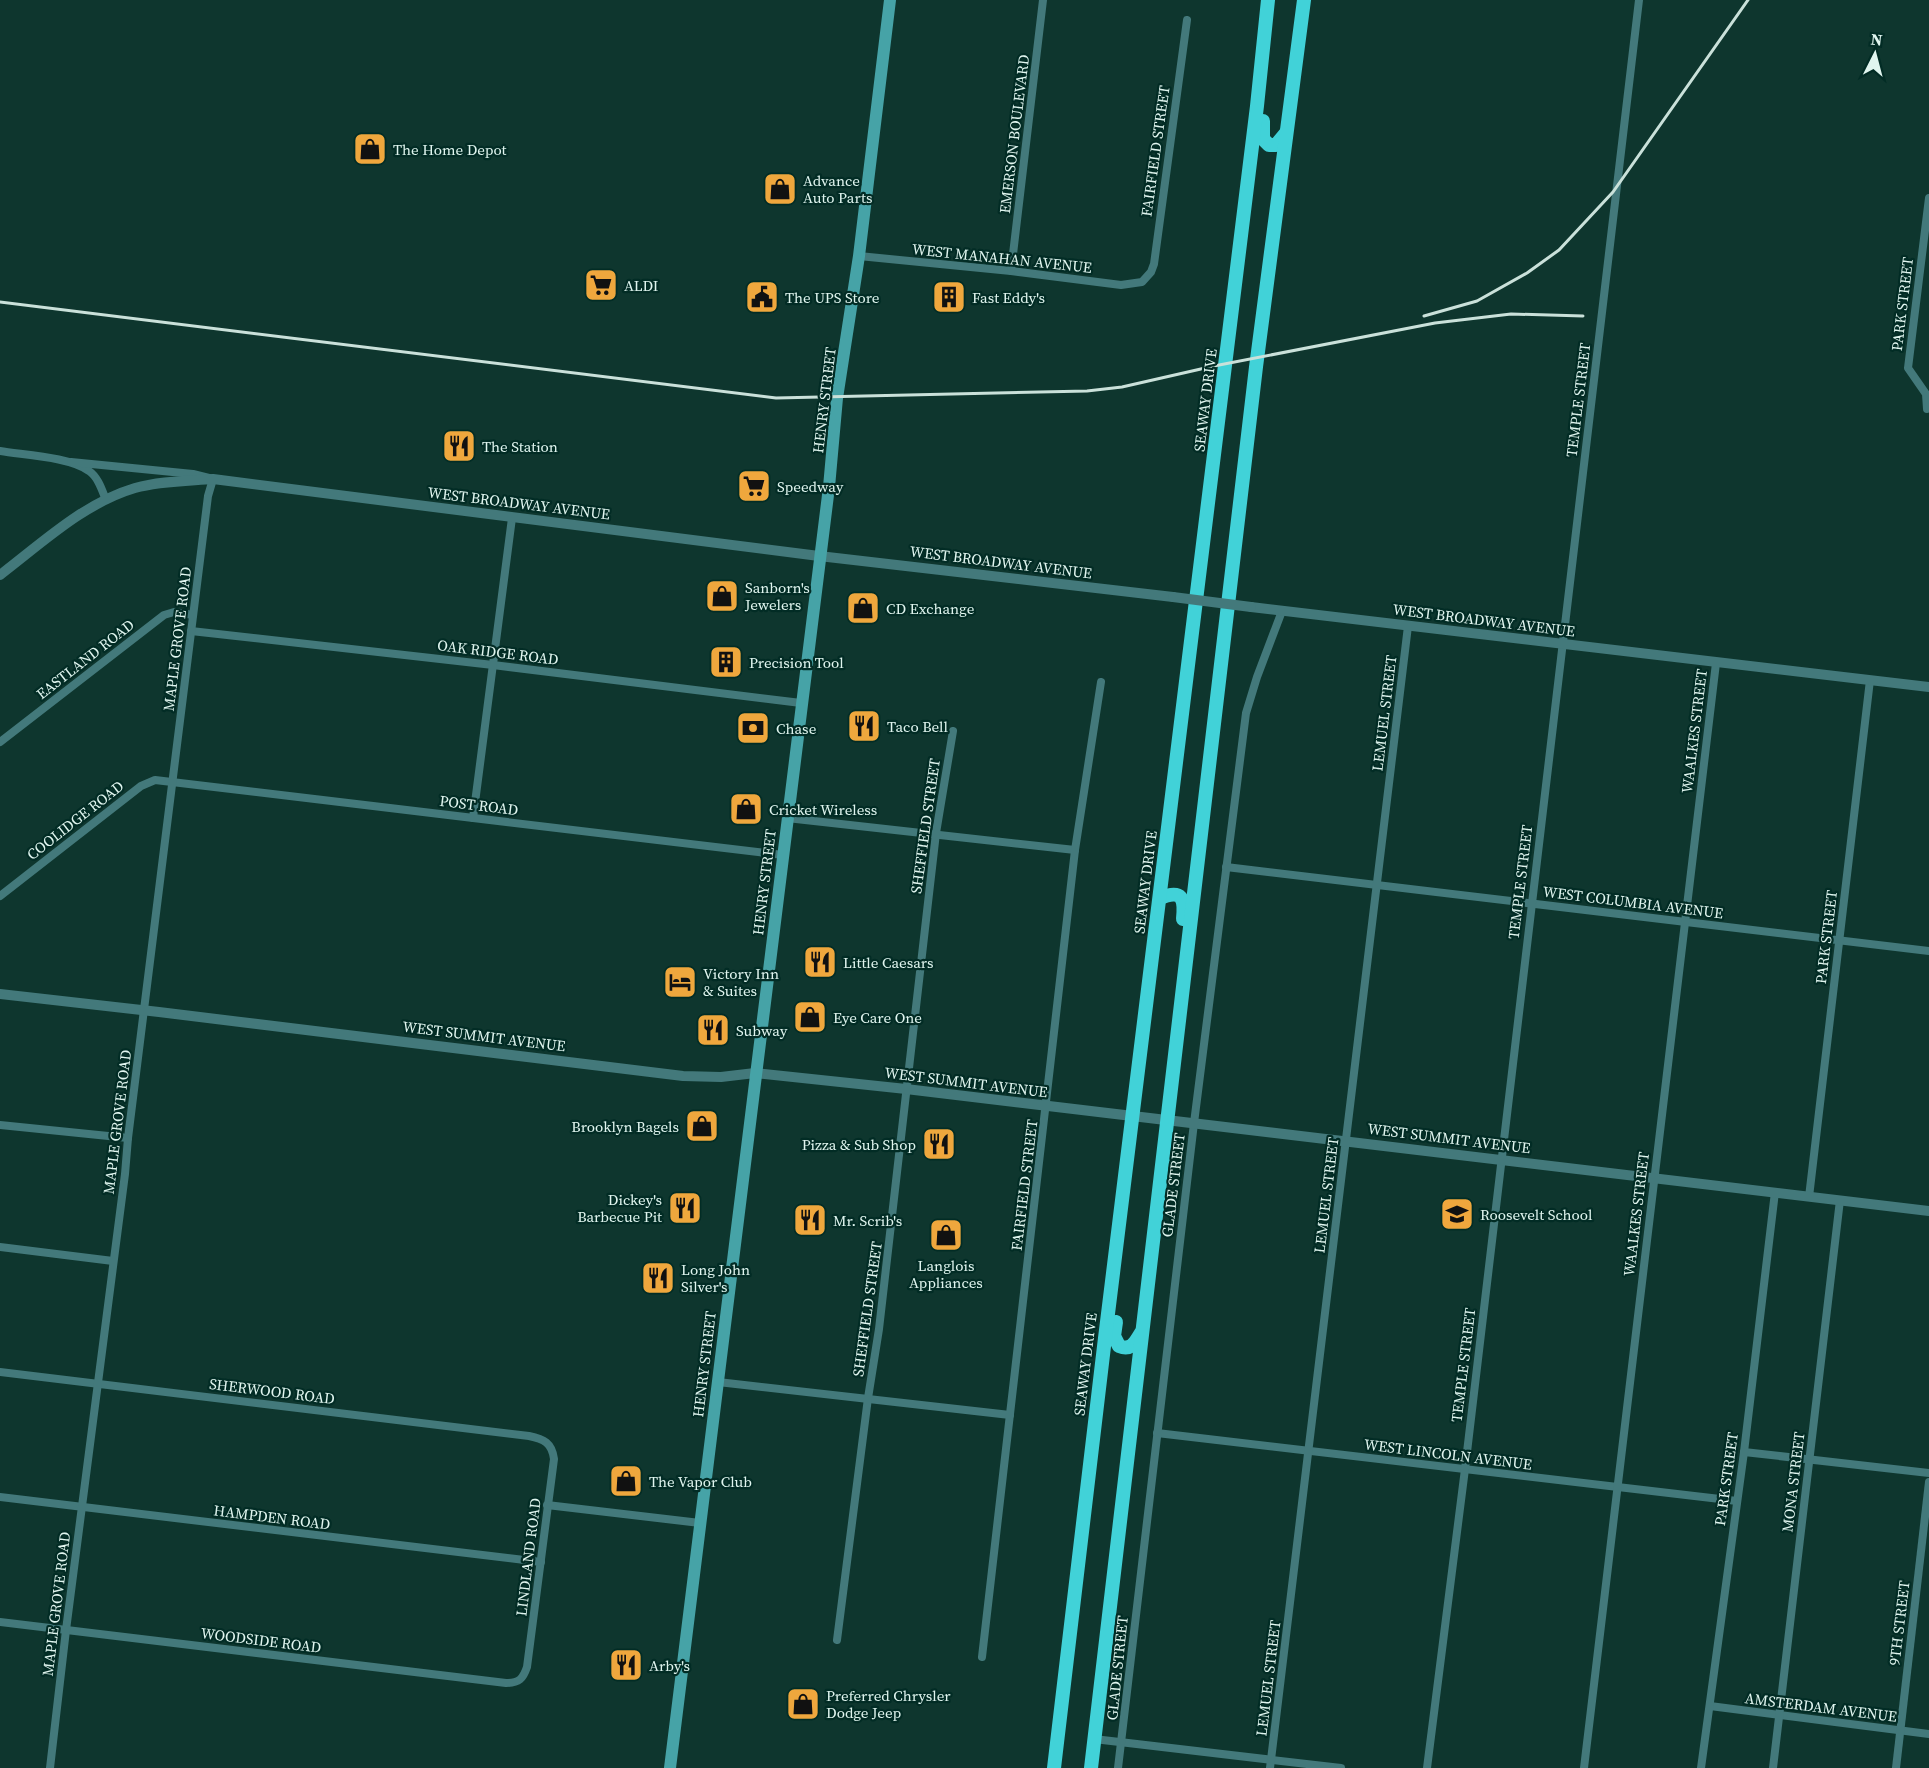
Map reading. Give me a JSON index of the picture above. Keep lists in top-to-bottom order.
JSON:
{
  "streets": {
    "highway": ["SEAWAY DRIVE"],
    "main road": ["HENRY STREET"],
    "street": [
      "EMERSON BOULEVARD",
      "FAIRFIELD STREET",
      "WEST MANAHAN AVENUE",
      "PARK STREET",
      "TEMPLE STREET",
      "WEST BROADWAY AVENUE",
      "MAPLE GROVE ROAD",
      "OAK RIDGE ROAD",
      "EASTLAND ROAD",
      "LEMUEL STREET",
      "WAALKES STREET",
      "POST ROAD",
      "COOLIDGE ROAD",
      "SHEFFIELD STREET",
      "WEST COLUMBIA AVENUE",
      "WEST SUMMIT AVENUE",
      "GLADE STREET",
      "SHERWOOD ROAD",
      "WEST LINCOLN AVENUE",
      "MONA STREET",
      "HAMPDEN ROAD",
      "LINDLAND ROAD",
      "9TH STREET",
      "WOODSIDE ROAD",
      "AMSTERDAM AVENUE"
    ]
  },
  "crossings": [
    ["EMERSON BOULEVARD", "WEST MANAHAN AVENUE"],
    ["FAIRFIELD STREET", "WEST MANAHAN AVENUE"],
    ["FAIRFIELD STREET", "WEST SUMMIT AVENUE"],
    ["WEST MANAHAN AVENUE", "HENRY STREET"],
    ["PARK STREET", "WEST BROADWAY AVENUE"],
    ["PARK STREET", "WEST COLUMBIA AVENUE"],
    ["PARK STREET", "WEST SUMMIT AVENUE"],
    ["PARK STREET", "WEST LINCOLN AVENUE"],
    ["PARK STREET", "AMSTERDAM AVENUE"],
    ["HENRY STREET", "WEST BROADWAY AVENUE"],
    ["HENRY STREET", "OAK RIDGE ROAD"],
    ["HENRY STREET", "POST ROAD"],
    ["HENRY STREET", "WEST SUMMIT AVENUE"],
    ["SEAWAY DRIVE", "WEST SUMMIT AVENUE"],
    ["TEMPLE STREET", "WEST BROADWAY AVENUE"],
    ["TEMPLE STREET", "WEST COLUMBIA AVENUE"],
    ["TEMPLE STREET", "WEST SUMMIT AVENUE"],
    ["TEMPLE STREET", "WEST LINCOLN AVENUE"],
    ["WEST BROADWAY AVENUE", "MAPLE GROVE ROAD"],
    ["WEST BROADWAY AVENUE", "LEMUEL STREET"],
    ["WEST BROADWAY AVENUE", "WAALKES STREET"],
    ["WEST BROADWAY AVENUE", "GLADE STREET"],
    ["MAPLE GROVE ROAD", "OAK RIDGE ROAD"],
    ["MAPLE GROVE ROAD", "EASTLAND ROAD"],
    ["MAPLE GROVE ROAD", "POST ROAD"],
    ["MAPLE GROVE ROAD", "COOLIDGE ROAD"],
    ["MAPLE GROVE ROAD", "WEST SUMMIT AVENUE"],
    ["MAPLE GROVE ROAD", "SHERWOOD ROAD"],
    ["MAPLE GROVE ROAD", "HAMPDEN ROAD"],
    ["MAPLE GROVE ROAD", "WOODSIDE ROAD"],
    ["LEMUEL STREET", "WEST COLUMBIA AVENUE"],
    ["LEMUEL STREET", "WEST SUMMIT AVENUE"],
    ["LEMUEL STREET", "WEST LINCOLN AVENUE"],
    ["WAALKES STREET", "WEST COLUMBIA AVENUE"],
    ["WAALKES STREET", "WEST SUMMIT AVENUE"],
    ["WAALKES STREET", "WEST LINCOLN AVENUE"],
    ["POST ROAD", "COOLIDGE ROAD"],
    ["SHEFFIELD STREET", "WEST SUMMIT AVENUE"],
    ["WEST COLUMBIA AVENUE", "GLADE STREET"],
    ["WEST SUMMIT AVENUE", "GLADE STREET"],
    ["WEST SUMMIT AVENUE", "MONA STREET"],
    ["GLADE STREET", "WEST LINCOLN AVENUE"],
    ["SHERWOOD ROAD", "LINDLAND ROAD"],
    ["MONA STREET", "AMSTERDAM AVENUE"],
    ["HAMPDEN ROAD", "LINDLAND ROAD"],
    ["LINDLAND ROAD", "WOODSIDE ROAD"],
    ["9TH STREET", "AMSTERDAM AVENUE"]
  ],
  "places": {
    "shop": [
      "The Home Depot",
      "Advance Auto Parts",
      "Sanborn's Jewelers",
      "CD Exchange",
      "Cricket Wireless",
      "Eye Care One",
      "Brooklyn Bagels",
      "Langlois Appliances",
      "The Vapor Club",
      "Preferred Chrysler Dodge Jeep"
    ],
    "supermarket": ["ALDI", "Speedway"],
    "public building": ["The UPS Store"],
    "building": ["Fast Eddy's", "Precision Tool"],
    "restaurant": [
      "The Station",
      "Taco Bell",
      "Little Caesars",
      "Subway",
      "Pizza & Sub Shop",
      "Dickey's Barbecue Pit",
      "Mr. Scrib's",
      "Long John Silver's",
      "Arby's"
    ],
    "bank": ["Chase"],
    "hotel": ["Victory Inn & Suites"],
    "school or university": ["Roosevelt School"]
  },
  "north": "top"
}
